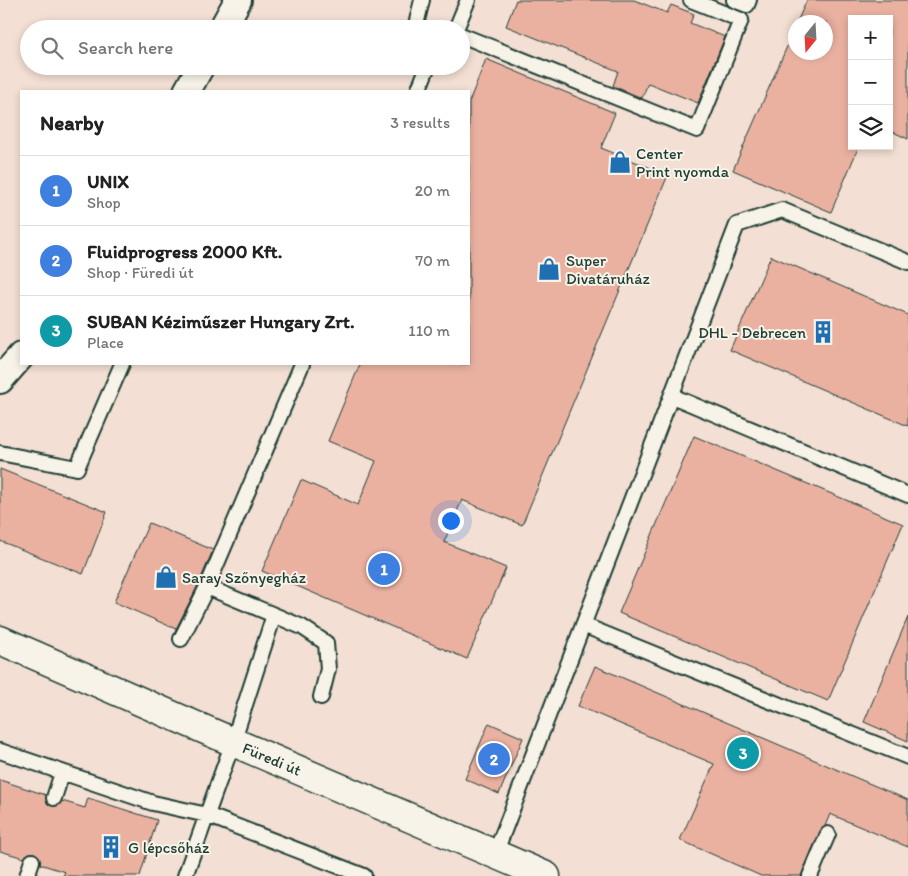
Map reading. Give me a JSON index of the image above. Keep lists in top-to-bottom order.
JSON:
{
  "streets": {
    "main road": ["Füredi út"]
  },
  "places": {
    "shop": ["Center Print nyomda", "Super Divatáruház", "Saray Szőnyegház"],
    "building": ["DHL - Debrecen", "G lépcsőház"]
  },
  "north": "bottom",
  "page": {
    "map_buttons": ["+", "−"],
    "search": "Search here",
    "heading": ["Nearby", "3 results"],
    "list": [
      {
        "mark": "1",
        "name": "UNIX",
        "note": "Shop",
        "value": "20 m"
      },
      {
        "mark": "2",
        "name": "Fluidprogress 2000 Kft.",
        "note": "Shop · Füredi út",
        "value": "70 m"
      },
      {
        "mark": "3",
        "name": "SUBAN Kéziműszer Hungary Zrt.",
        "note": "Place",
        "value": "110 m"
      }
    ],
    "pins": ["1", "3", "2"]
  }
}
